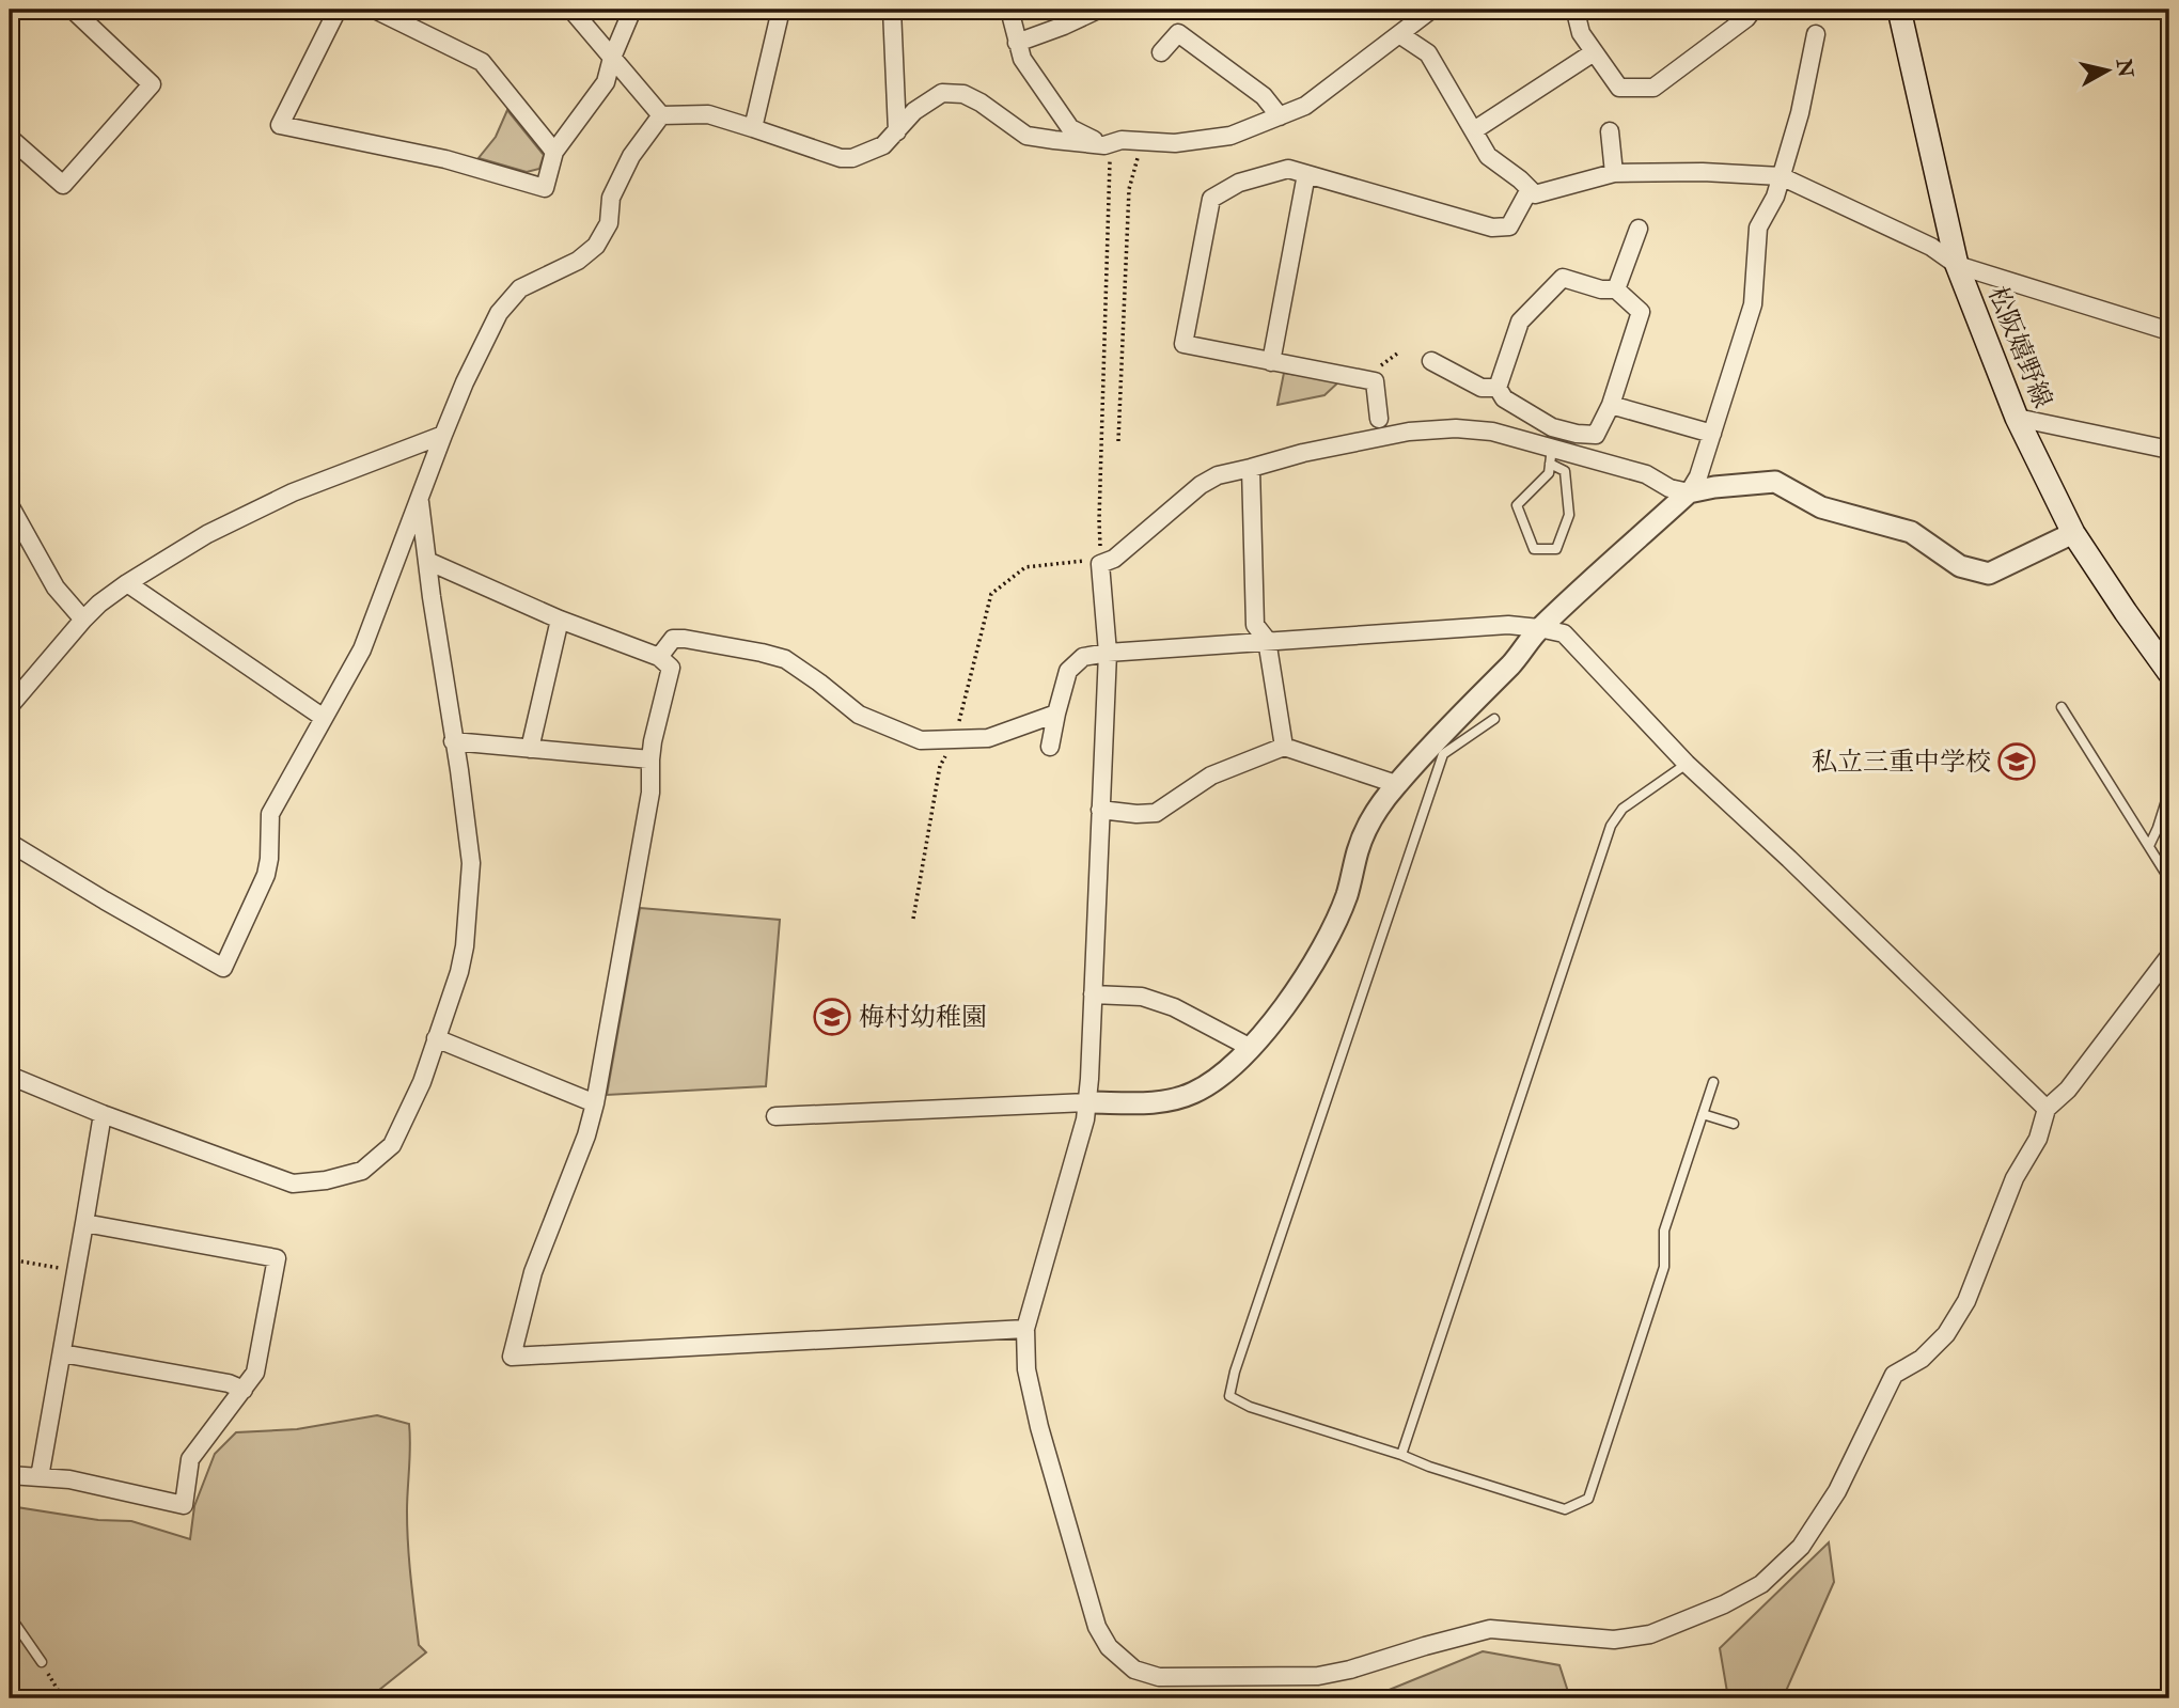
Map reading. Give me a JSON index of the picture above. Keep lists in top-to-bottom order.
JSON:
{
  "streets": {
    "main road": ["松阪嬉野線"]
  },
  "places": {
    "school or university": ["私立三重中学校", "梅村幼稚園"]
  },
  "north": "right"
}
